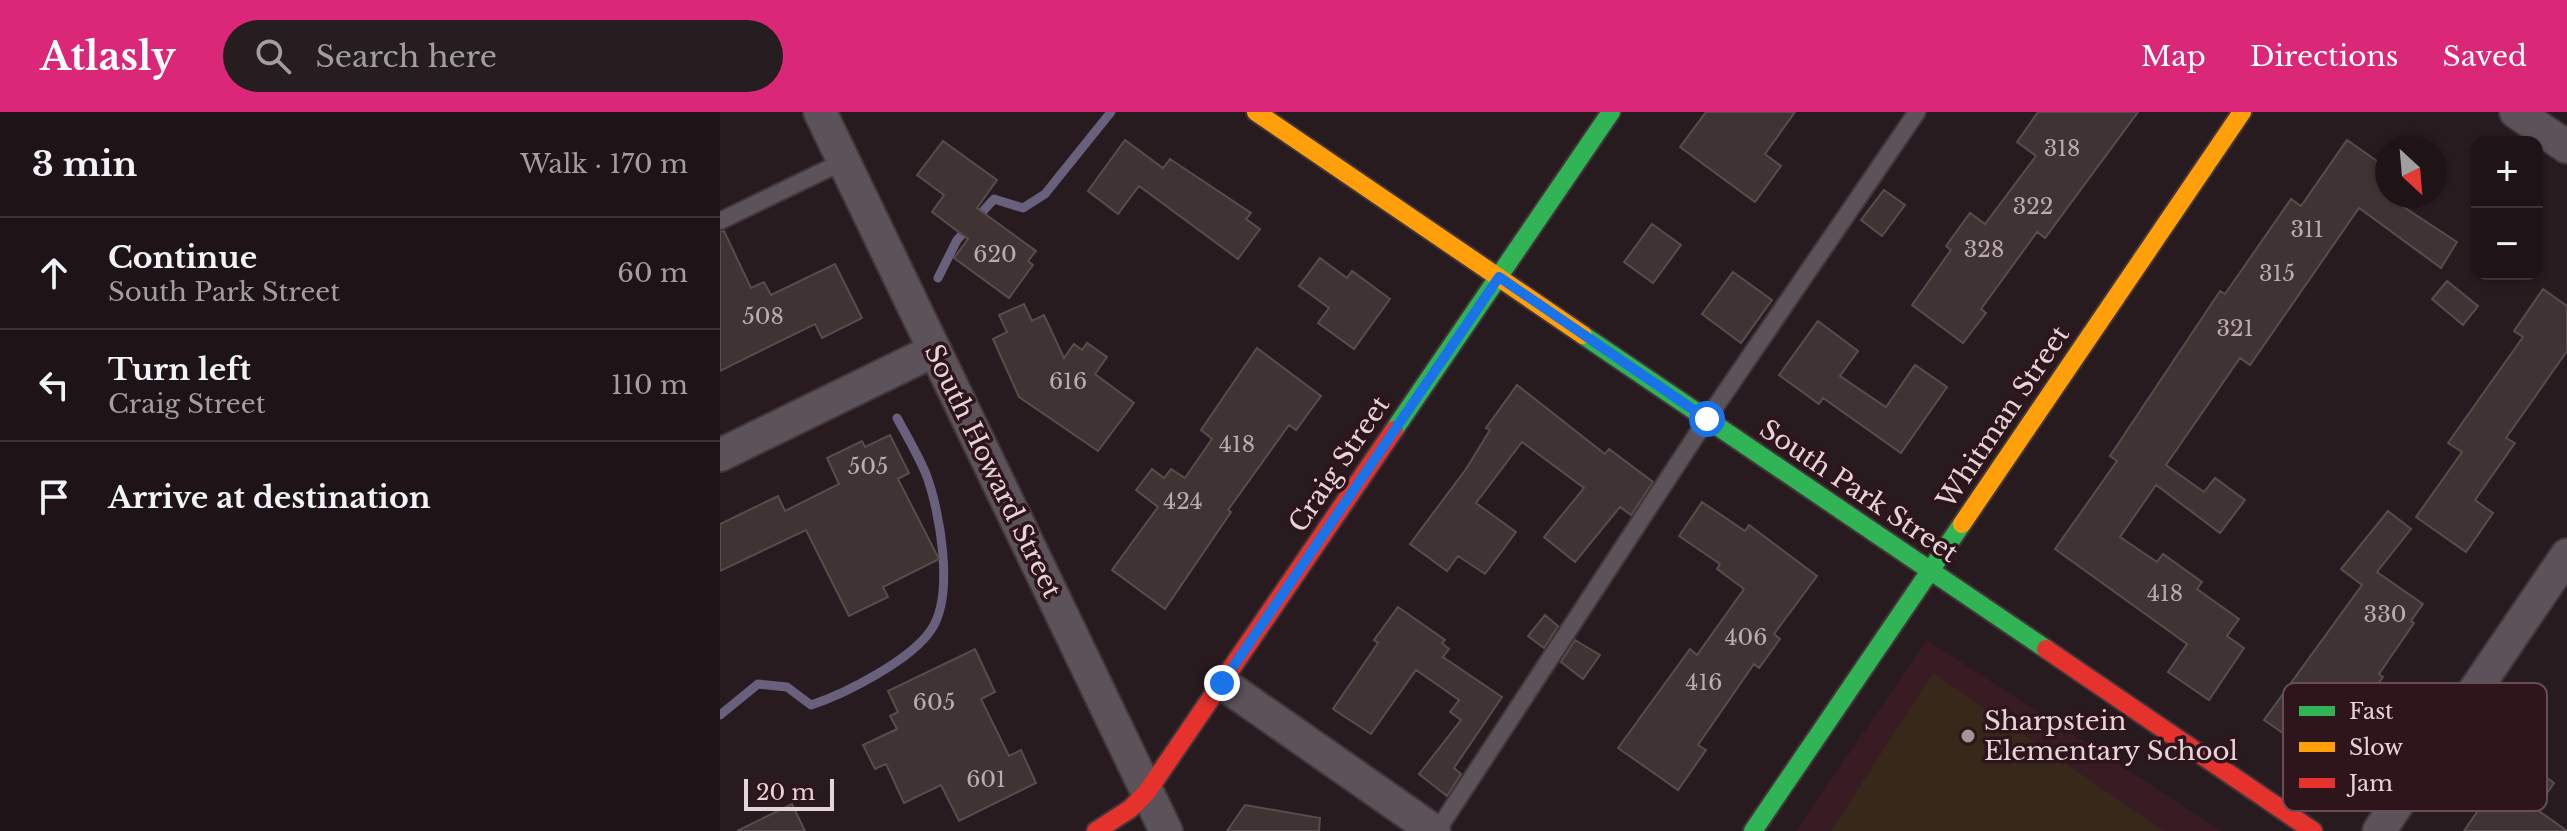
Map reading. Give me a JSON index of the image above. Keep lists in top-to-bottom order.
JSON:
{
  "streets": {
    "street": [
      "Whitman Street",
      "Craig Street",
      "South Howard Street",
      "South Park Street"
    ]
  },
  "crossings": [
    ["Whitman Street", "South Park Street"],
    ["Craig Street", "South Howard Street"],
    ["Craig Street", "South Park Street"]
  ],
  "places": ["Sharpstein Elementary School"],
  "house_numbers": [
    "318",
    "322",
    "311",
    "328",
    "620",
    "315",
    "508",
    "321",
    "616",
    "418",
    "505",
    "424",
    "418",
    "330",
    "406",
    "416",
    "605",
    "601"
  ],
  "legend": ["Fast", "Slow", "Jam"],
  "scale_bar": "20 m",
  "north": "bottom right",
  "page": {
    "header": "Atlasly",
    "search": "Search here",
    "nav": ["Map", "Directions", "Saved"],
    "heading": ["3 min", "Walk · 170 m"],
    "map_buttons": ["+", "−"],
    "list": [
      ["Continue", "South Park Street", "60 m"],
      ["Turn left", "Craig Street", "110 m"],
      "Arrive at destination"
    ],
    "scale": "20 m"
  }
}
